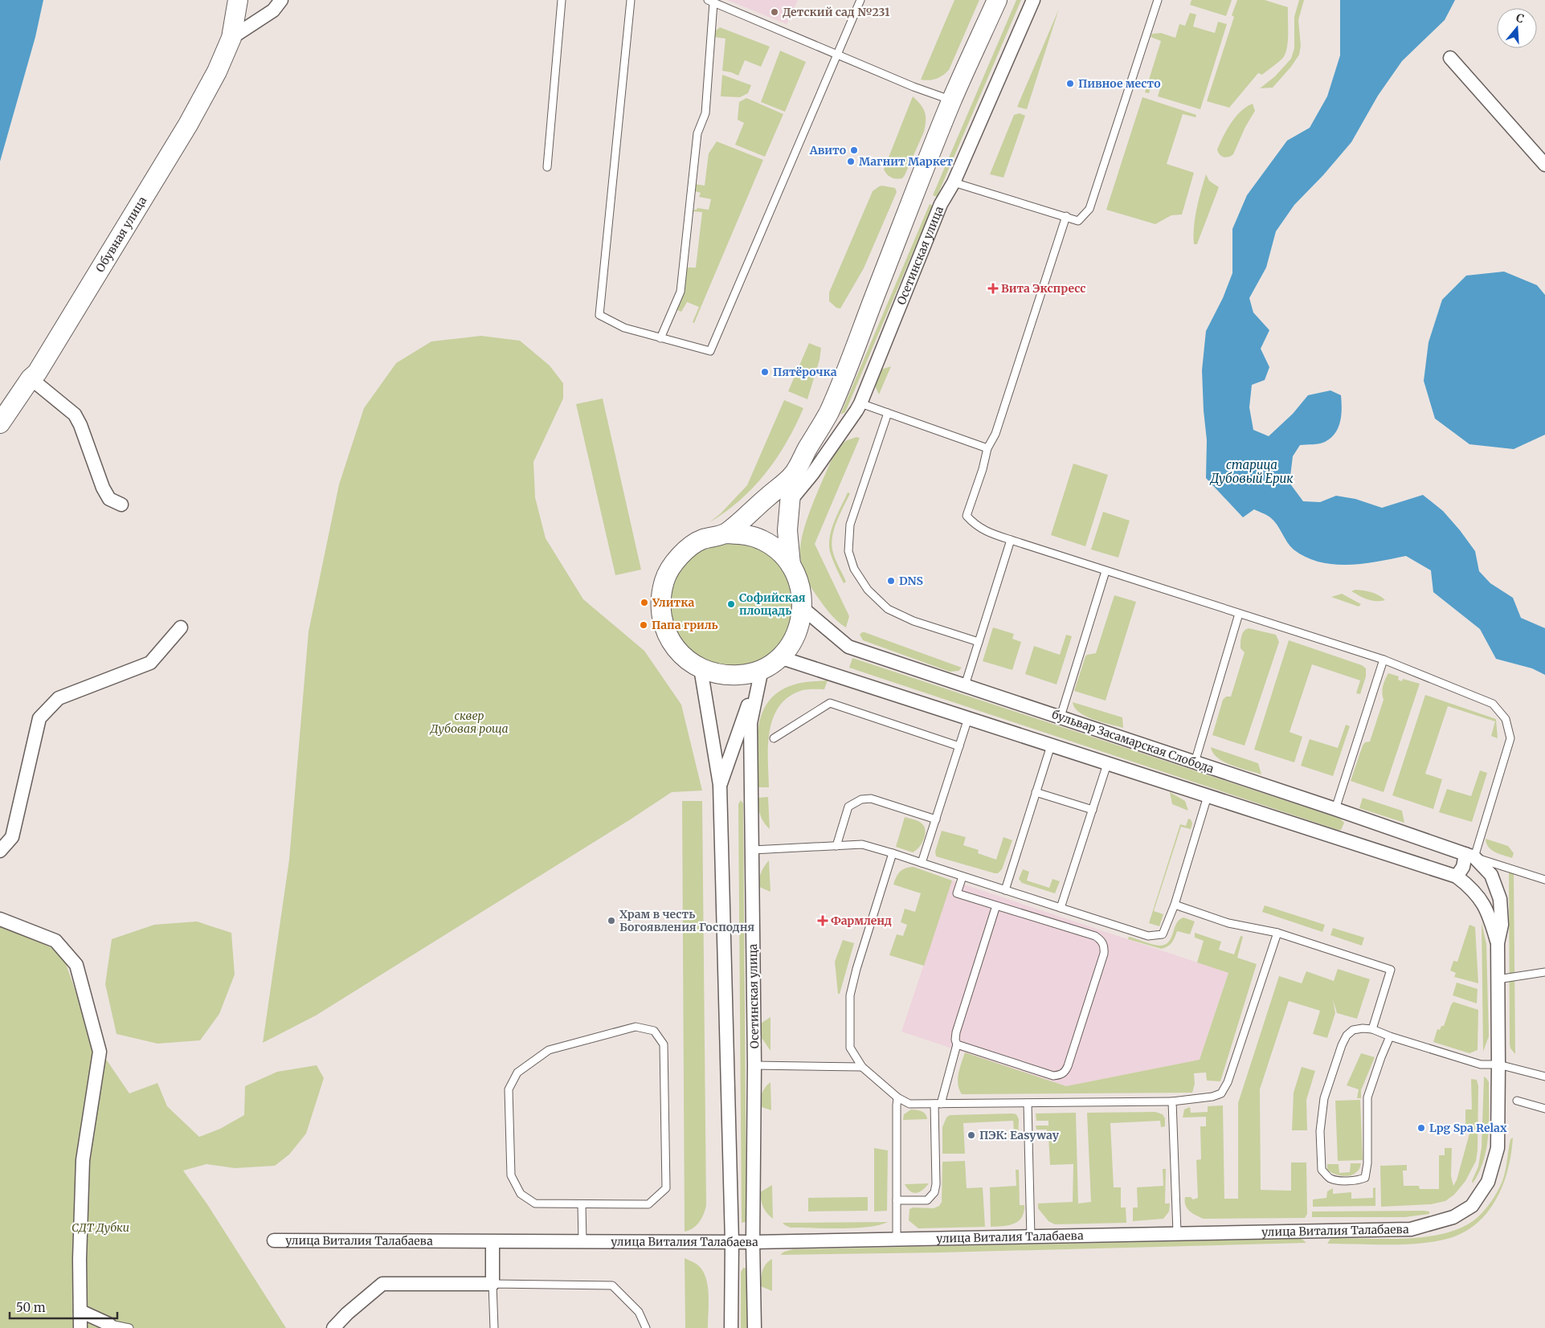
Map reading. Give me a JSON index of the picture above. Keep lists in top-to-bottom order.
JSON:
{
  "streets": {
    "street": [
      "Обувная улица",
      "Осетинская улица",
      "бульвар Засамарская Слобода",
      "улица Виталия Талабаева"
    ]
  },
  "crossings": [
    ["Осетинская улица", "бульвар Засамарская Слобода"],
    ["Осетинская улица", "улица Виталия Талабаева"]
  ],
  "water": ["старица Дубовый Ерик"],
  "parks": ["сквер Дубовая роща", "СДТ Дубки"],
  "places": {
    "other": [
      "Детский сад №231",
      "Пивное место",
      "Авито",
      "Магнит Маркет",
      "Пятёрочка",
      "DNS",
      "Улитка",
      "Софийская площадь",
      "Папа гриль",
      "Храм в честь Богоявления Господня",
      "Lpg Spa Relax",
      "ПЭК: Easyway"
    ],
    "health": ["Вита Экспресс", "Фармленд"]
  },
  "scale_bar": "50 m",
  "north": "top"
}
